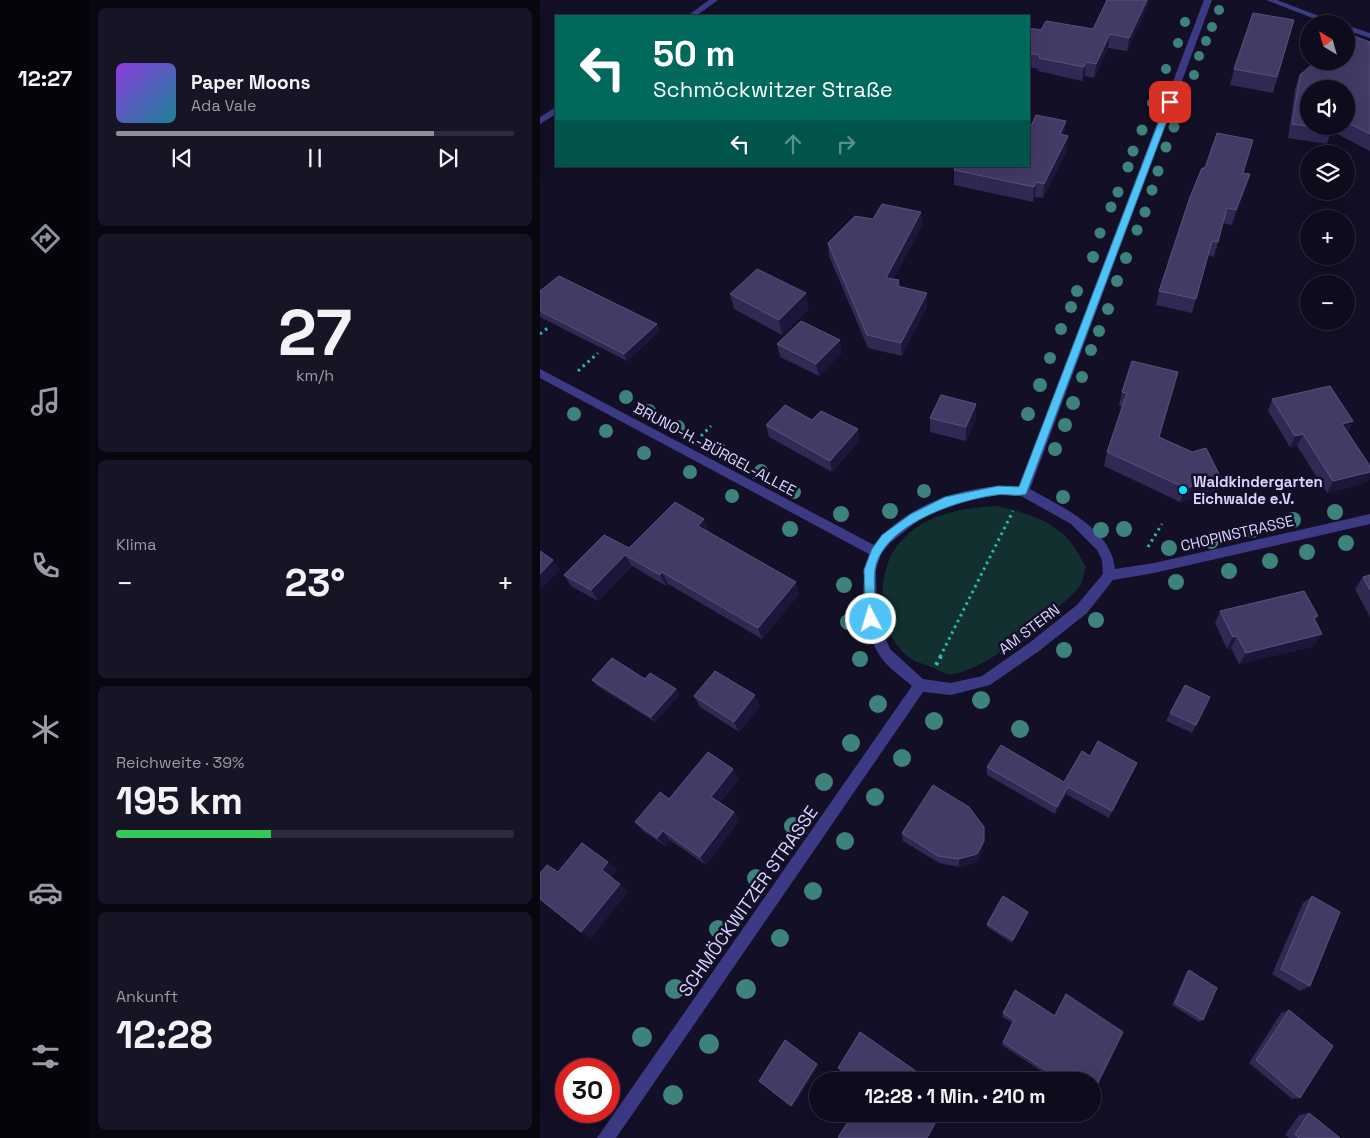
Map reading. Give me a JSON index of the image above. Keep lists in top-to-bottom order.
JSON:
{
  "streets": {
    "street": [
      "BRUNO-H.-BÜRGEL-ALLEE",
      "CHOPINSTRASSE",
      "AM STERN",
      "SCHMÖCKWITZER STRASSE"
    ]
  },
  "crossings": [
    ["CHOPINSTRASSE", "AM STERN"],
    ["AM STERN", "SCHMÖCKWITZER STRASSE"]
  ],
  "places": ["Waldkindergarten Eichwalde e.V."],
  "north": "top left",
  "page": {
    "tabs": "12:27",
    "map_buttons": ["+", "−"],
    "turn": ["50 m", "Schmöckwitzer Straße"],
    "song": ["Paper Moons", "Ada Vale"],
    "tile": [
      ["27", "km/h"],
      "Klima",
      ["Reichweite · 39%", "195 km"],
      ["Ankunft", "12:28"]
    ],
    "heat": ["−", "23°", "+"],
    "limit": "30",
    "trip": "12:28 · 1 Min. · 210 m"
  }
}
